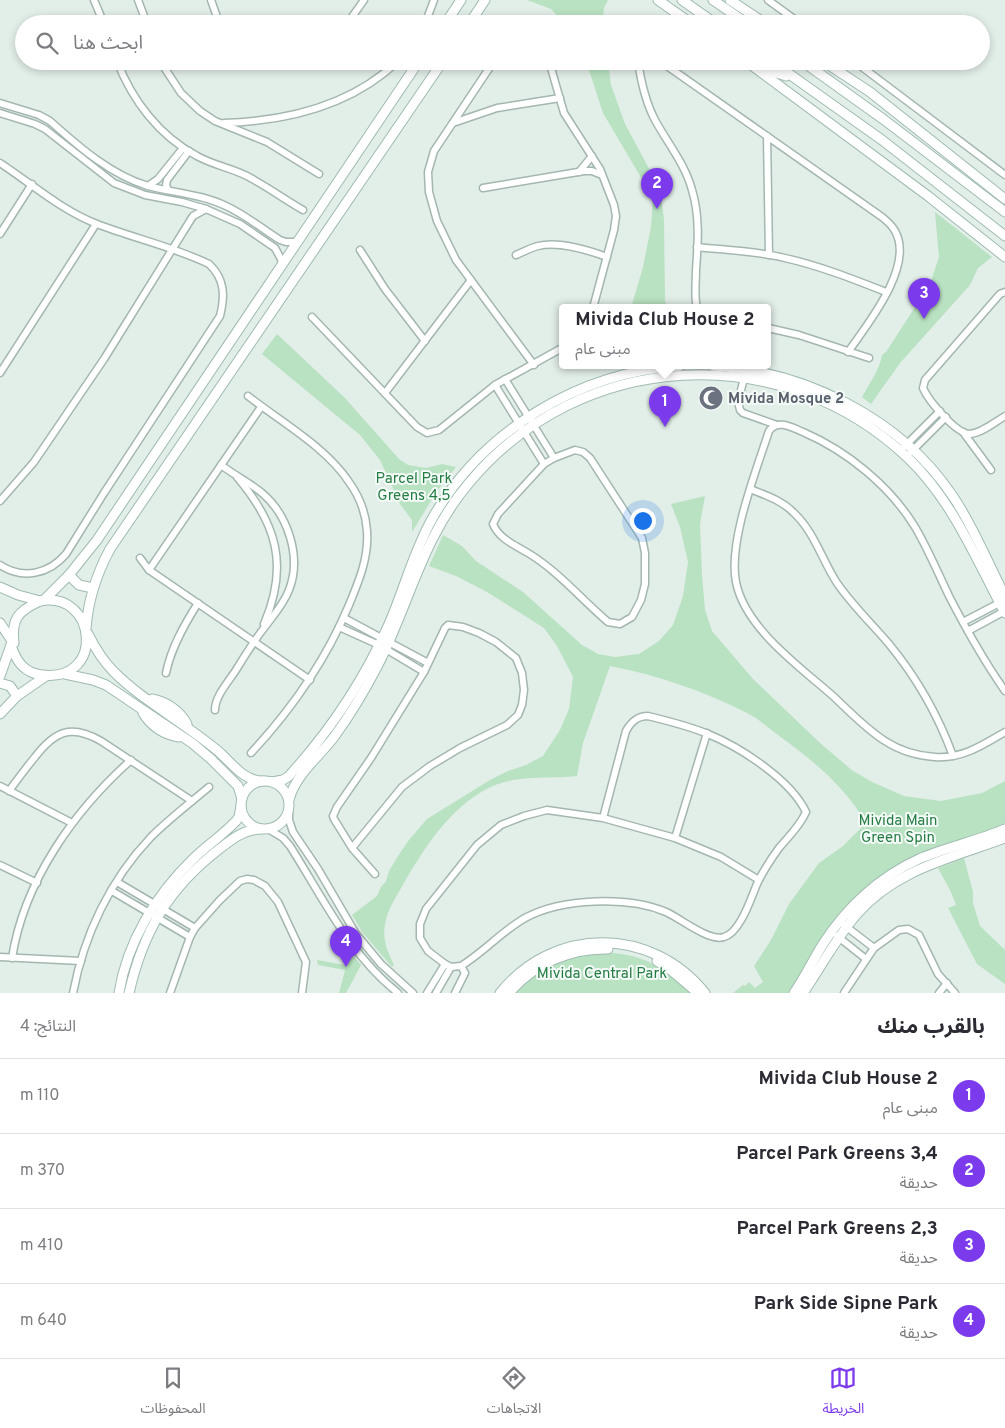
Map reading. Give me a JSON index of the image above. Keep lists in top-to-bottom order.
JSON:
{
  "parks": ["Parcel Park Greens 4,5", "Mivida Main Green Spin", "Mivida Central Park"],
  "places": {
    "mosque": ["Mivida Mosque 2"]
  },
  "page": {
    "search": "ابحث هنا",
    "pins": [
      "2",
      "3",
      "1",
      "4"
    ],
    "popup": ["Mivida Club House 2", "مبنى عام"],
    "heading": ["بالقرب منك", "النتائج: 4"],
    "list": [
      {
        "mark": "1",
        "name": "Mivida Club House 2",
        "note": "مبنى عام",
        "value": "110 m"
      },
      {
        "mark": "2",
        "name": "Parcel Park Greens 3,4",
        "note": "حديقة",
        "value": "370 m"
      },
      {
        "mark": "3",
        "name": "Parcel Park Greens 2,3",
        "note": "حديقة",
        "value": "410 m"
      },
      {
        "mark": "4",
        "name": "Park Side Sipne Park",
        "note": "حديقة",
        "value": "640 m"
      }
    ],
    "nav": ["الخريطة", "الاتجاهات", "المحفوظات"]
  }
}
